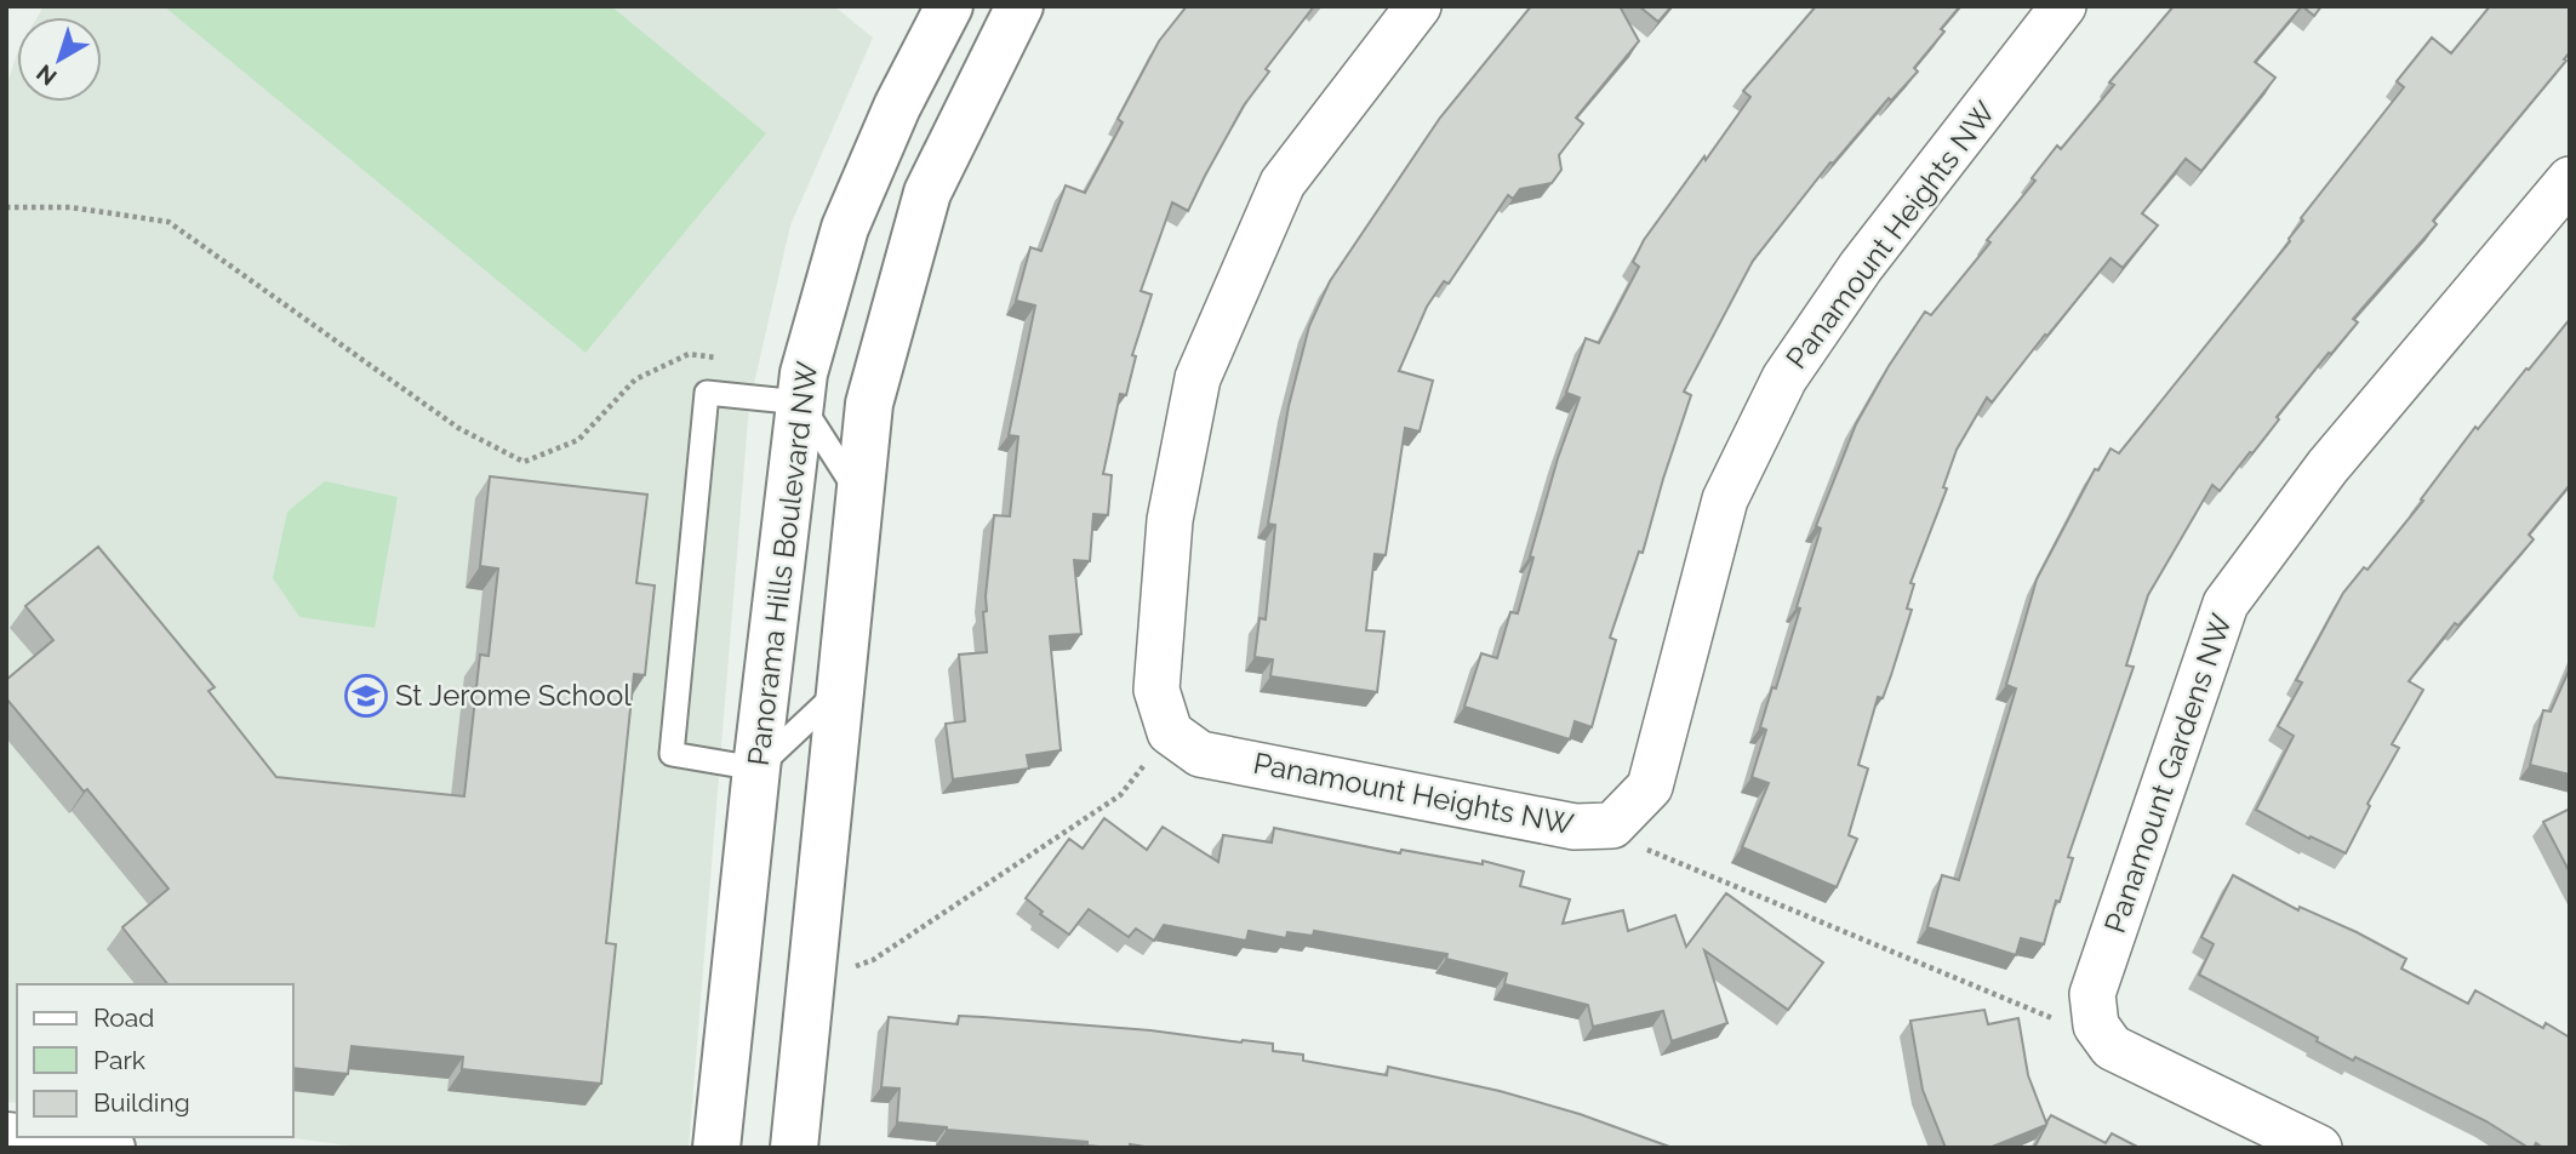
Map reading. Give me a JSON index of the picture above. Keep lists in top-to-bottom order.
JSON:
{
  "streets": {
    "street": ["Panamount Heights NW", "Panorama Hills Boulevard NW", "Panamount Gardens NW"]
  },
  "places": {
    "school or university": ["St Jerome School"]
  },
  "legend": ["Road", "Park", "Building"],
  "north": "bottom left"
}
